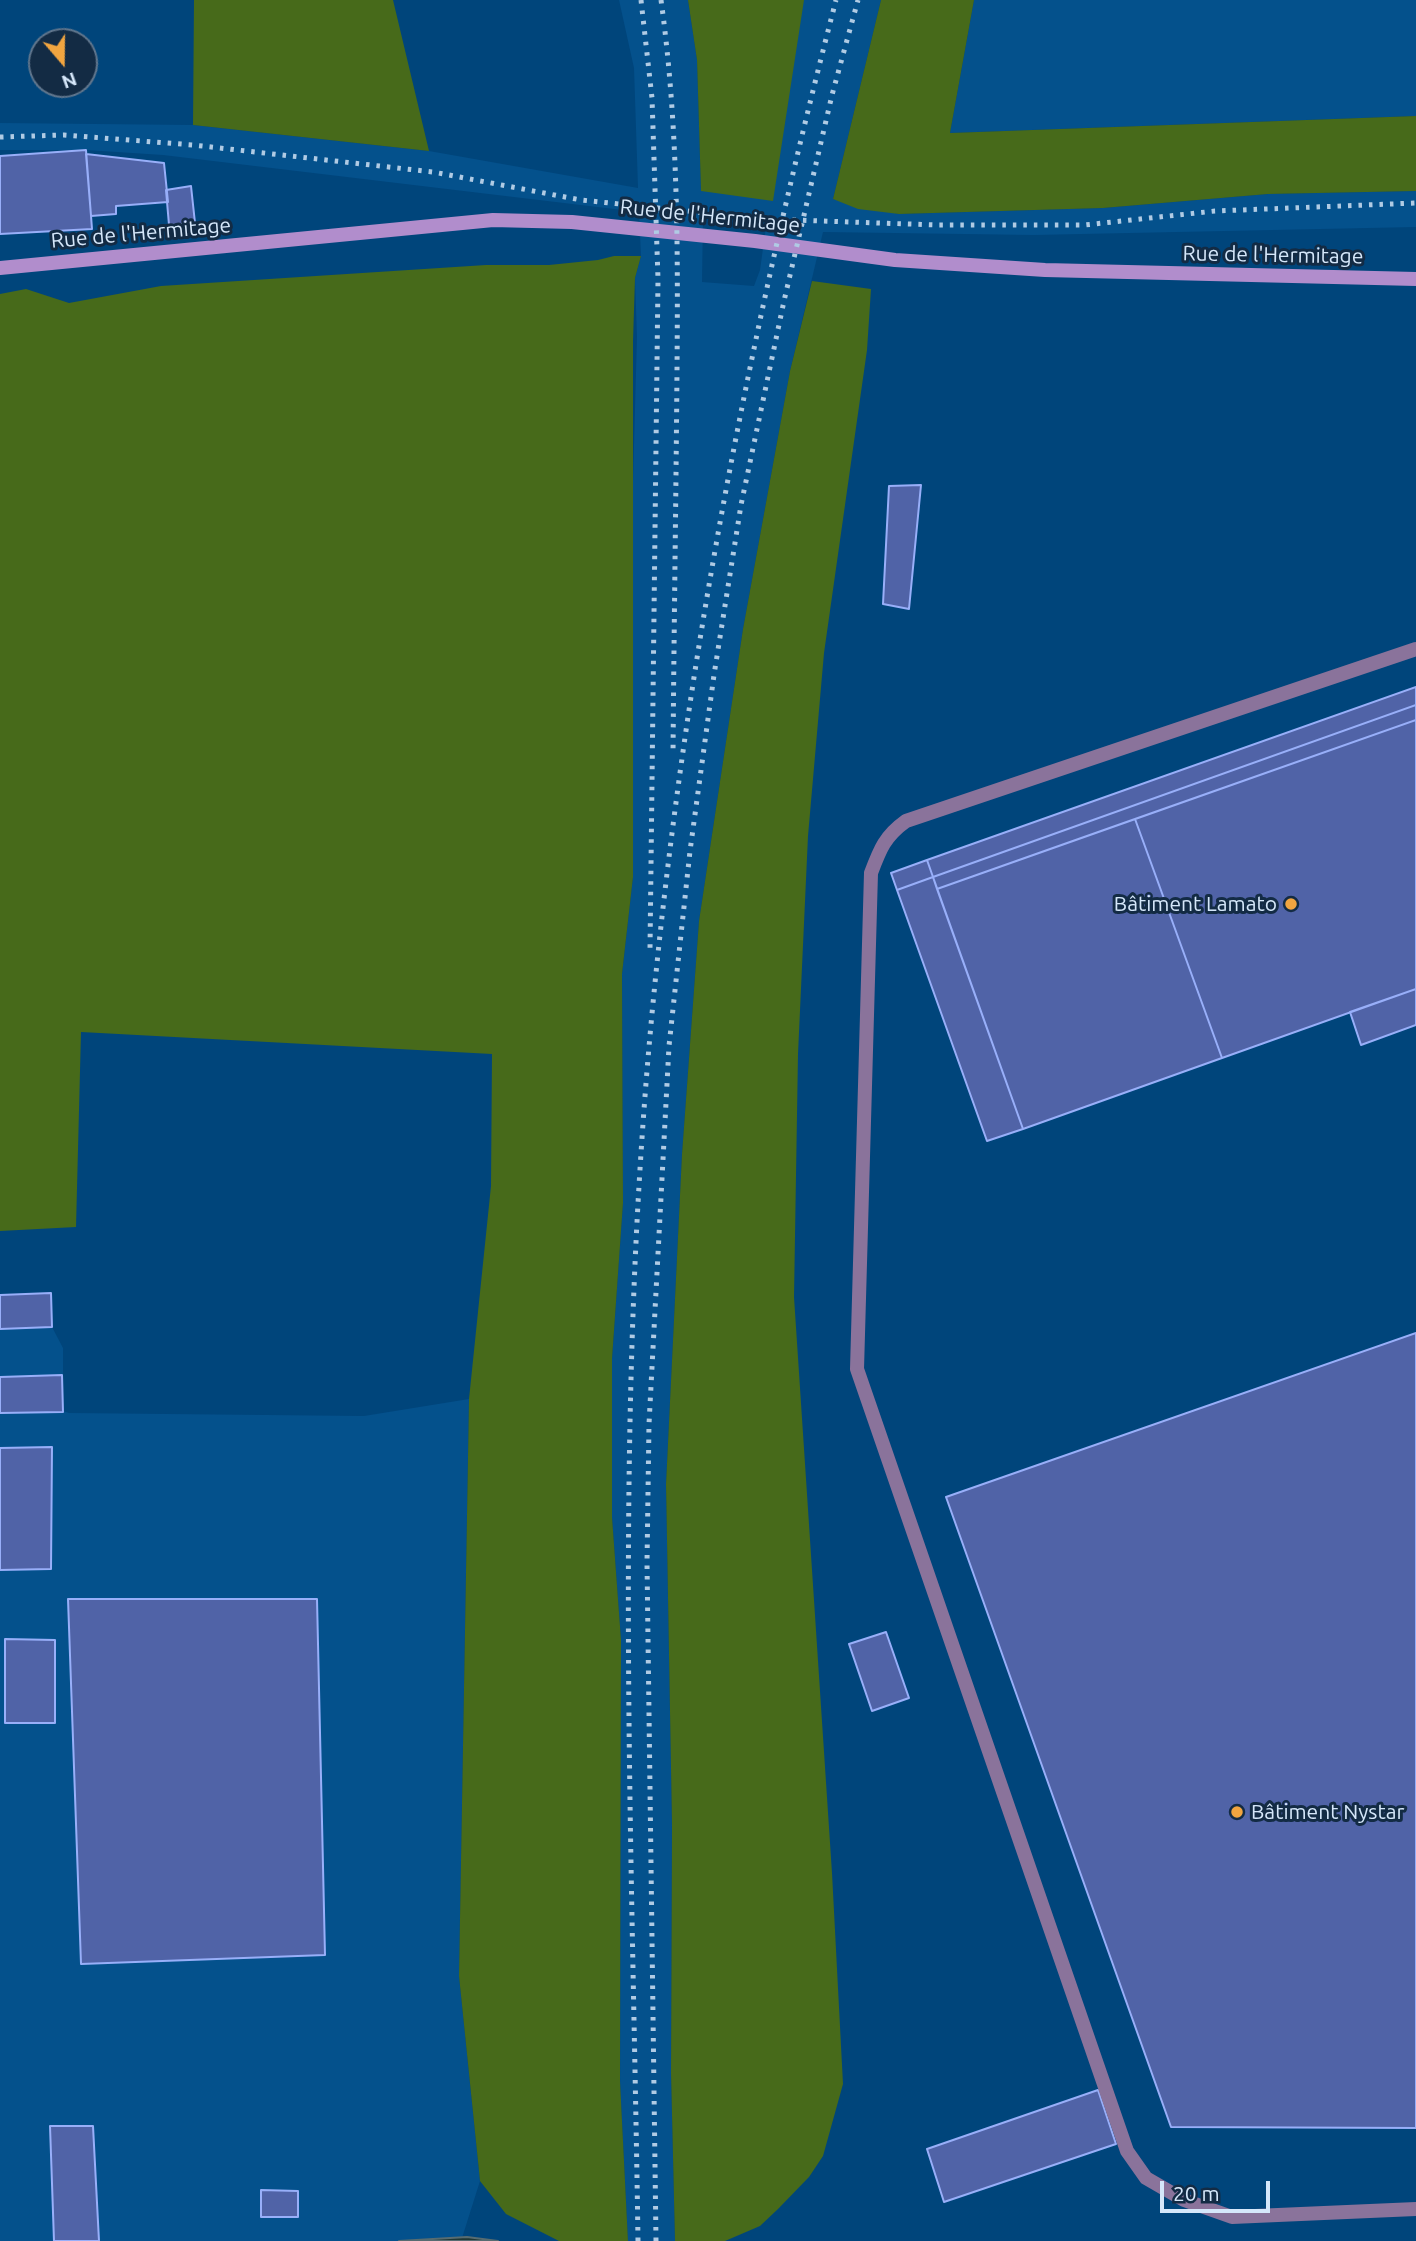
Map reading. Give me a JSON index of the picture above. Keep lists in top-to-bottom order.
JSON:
{
  "streets": {
    "street": ["Rue de l'Hermitage"]
  },
  "places": ["Bâtiment Lamato", "Bâtiment Nystar"],
  "scale_bar": "20 m",
  "north": "bottom"
}
